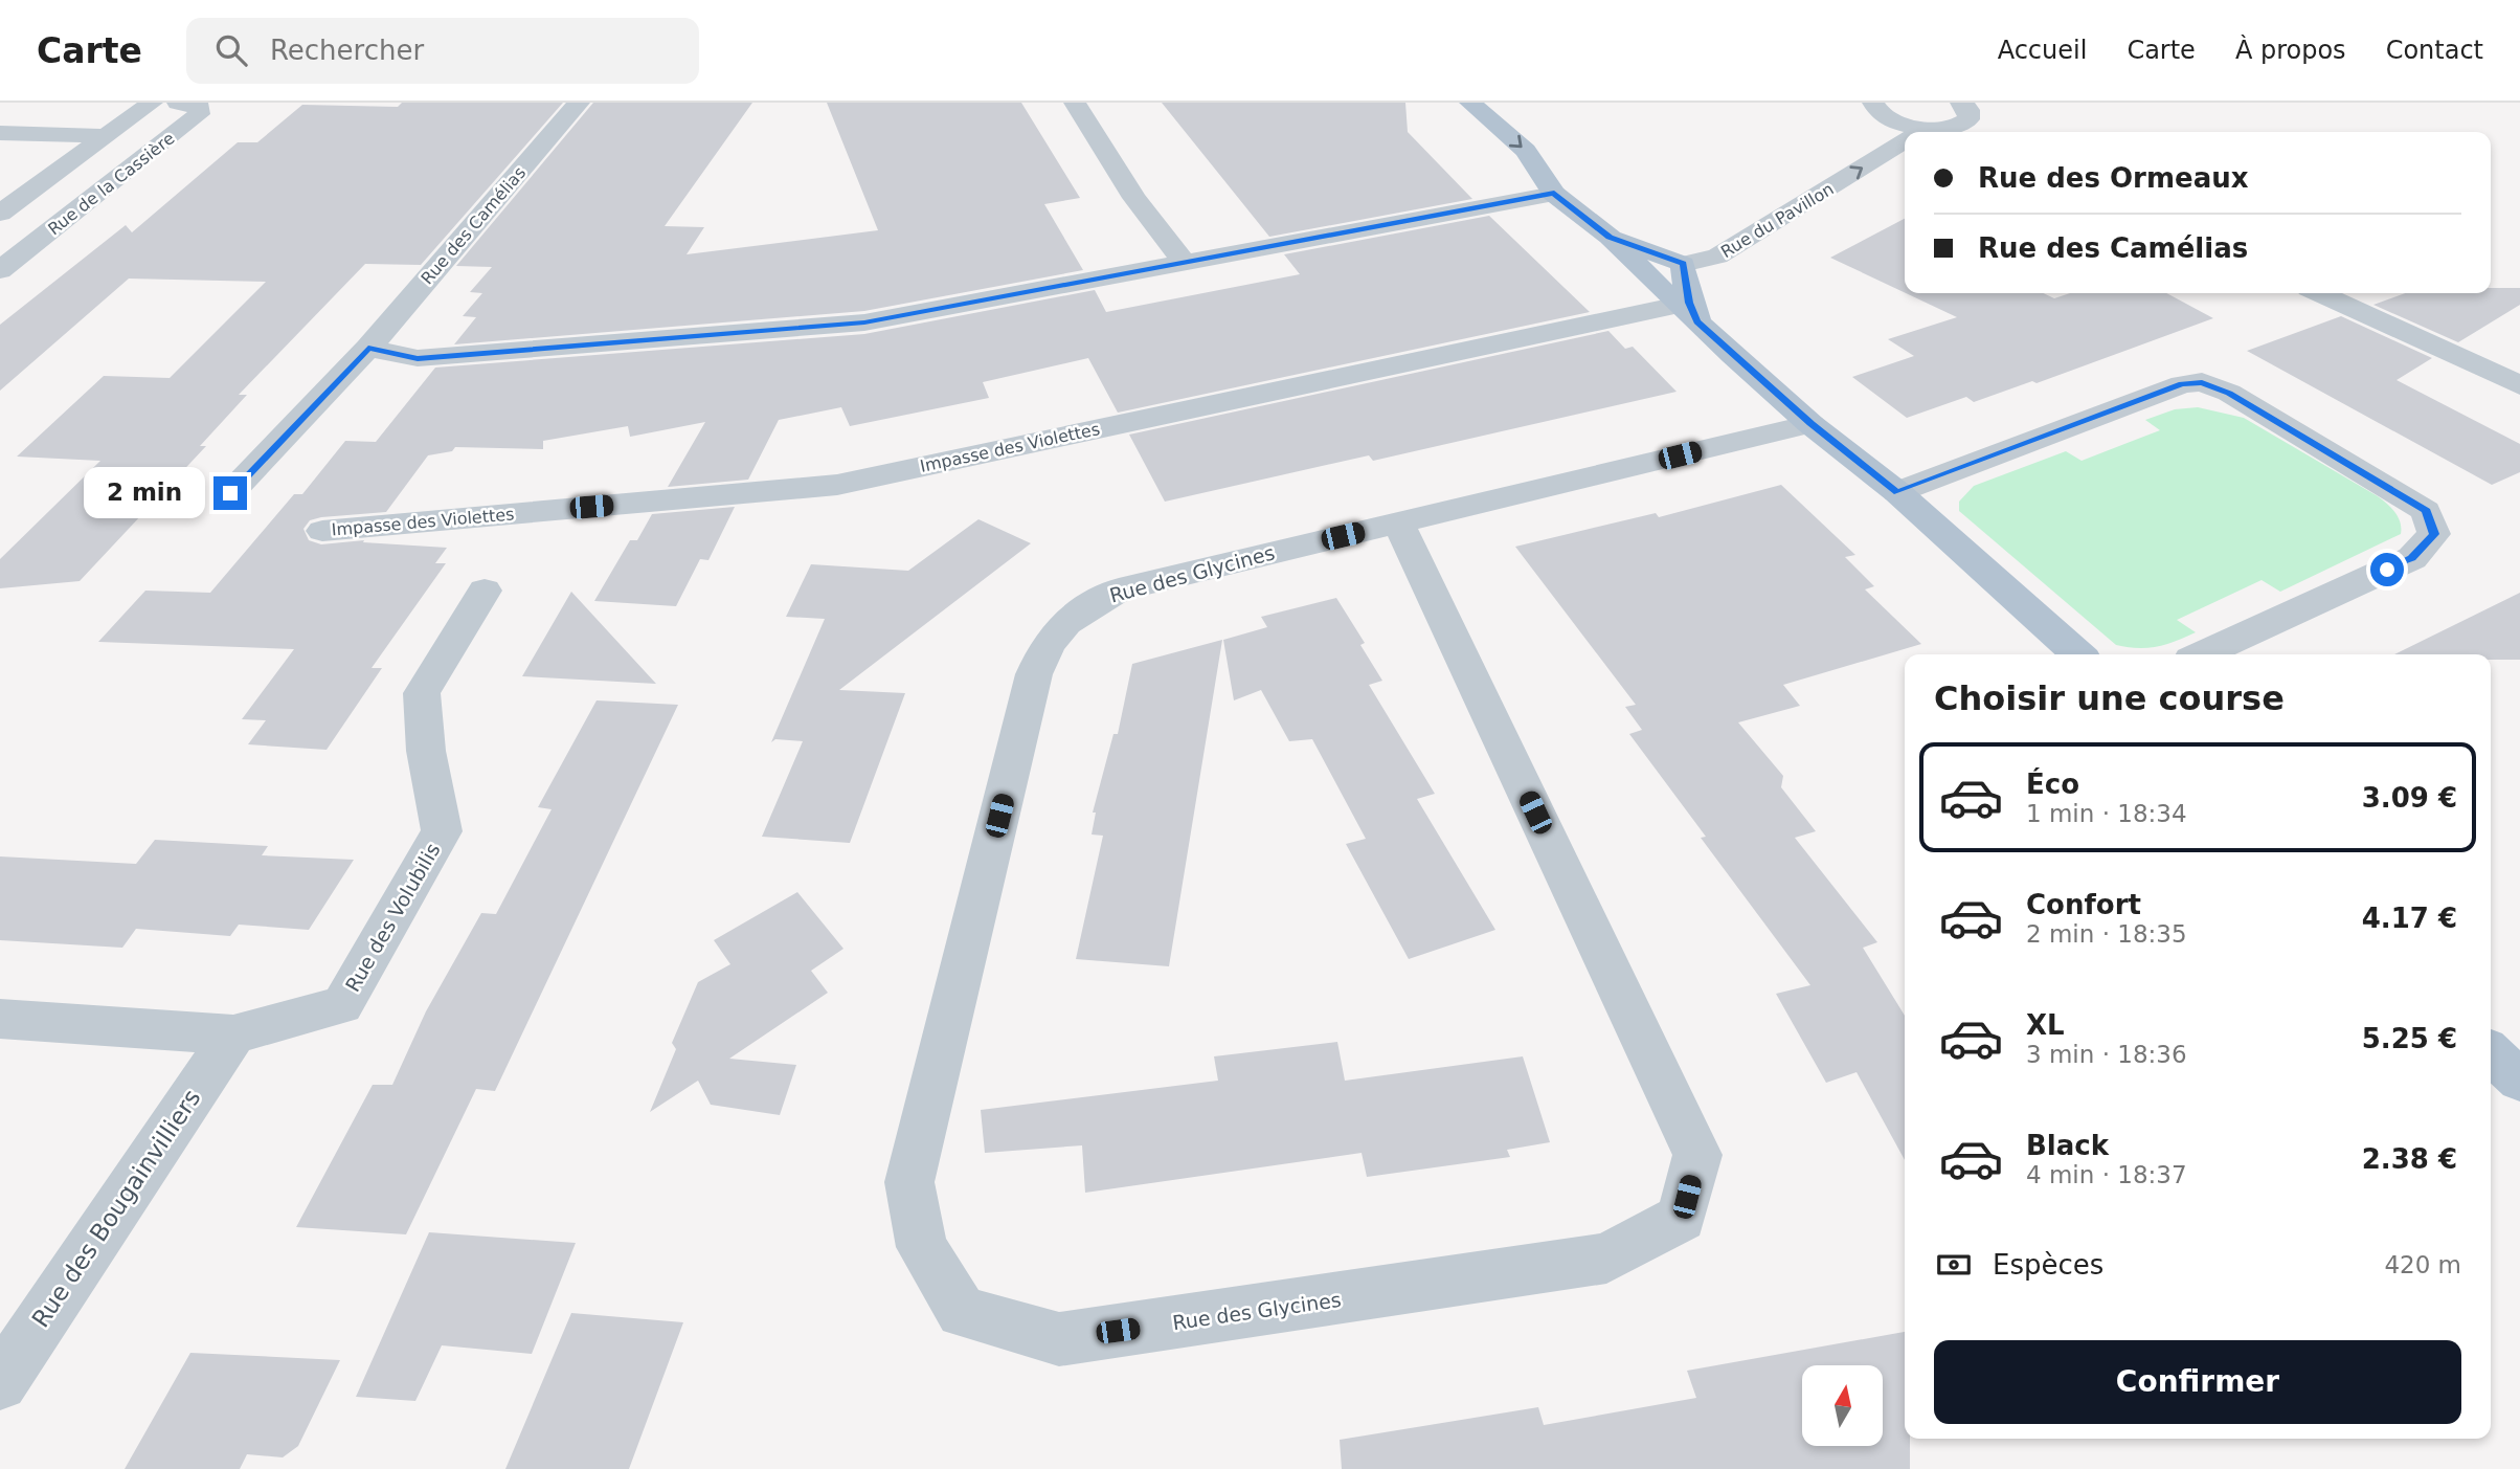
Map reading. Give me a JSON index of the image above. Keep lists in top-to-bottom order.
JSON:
{
  "streets": {
    "street": [
      "Rue de la Cassière",
      "Rue du Pavillon",
      "Rue des Camélias",
      "Impasse des Violettes",
      "Rue des Glycines",
      "Rue des Volubilis",
      "Rue des Bougainvilliers"
    ]
  },
  "crossings": [
    ["Rue des Volubilis", "Rue des Bougainvilliers"]
  ],
  "north": "top",
  "page": {
    "header": "Carte",
    "search": "Rechercher",
    "nav": [
      "Accueil",
      "Carte",
      "À propos",
      "Contact"
    ],
    "banner": ["Rue des Ormeaux", "Rue des Camélias"],
    "bubble": "2 min",
    "heading": "Choisir une course",
    "list": [
      {
        "name": "Éco",
        "note": "1 min · 18:34",
        "value": "3.09 €"
      },
      {
        "name": "Confort",
        "note": "2 min · 18:35",
        "value": "4.17 €"
      },
      {
        "name": "XL",
        "note": "3 min · 18:36",
        "value": "5.25 €"
      },
      {
        "name": "Black",
        "note": "4 min · 18:37",
        "value": "2.38 €"
      }
    ],
    "pay": ["Espèces", "420 m"],
    "buttons": "Confirmer"
  }
}
